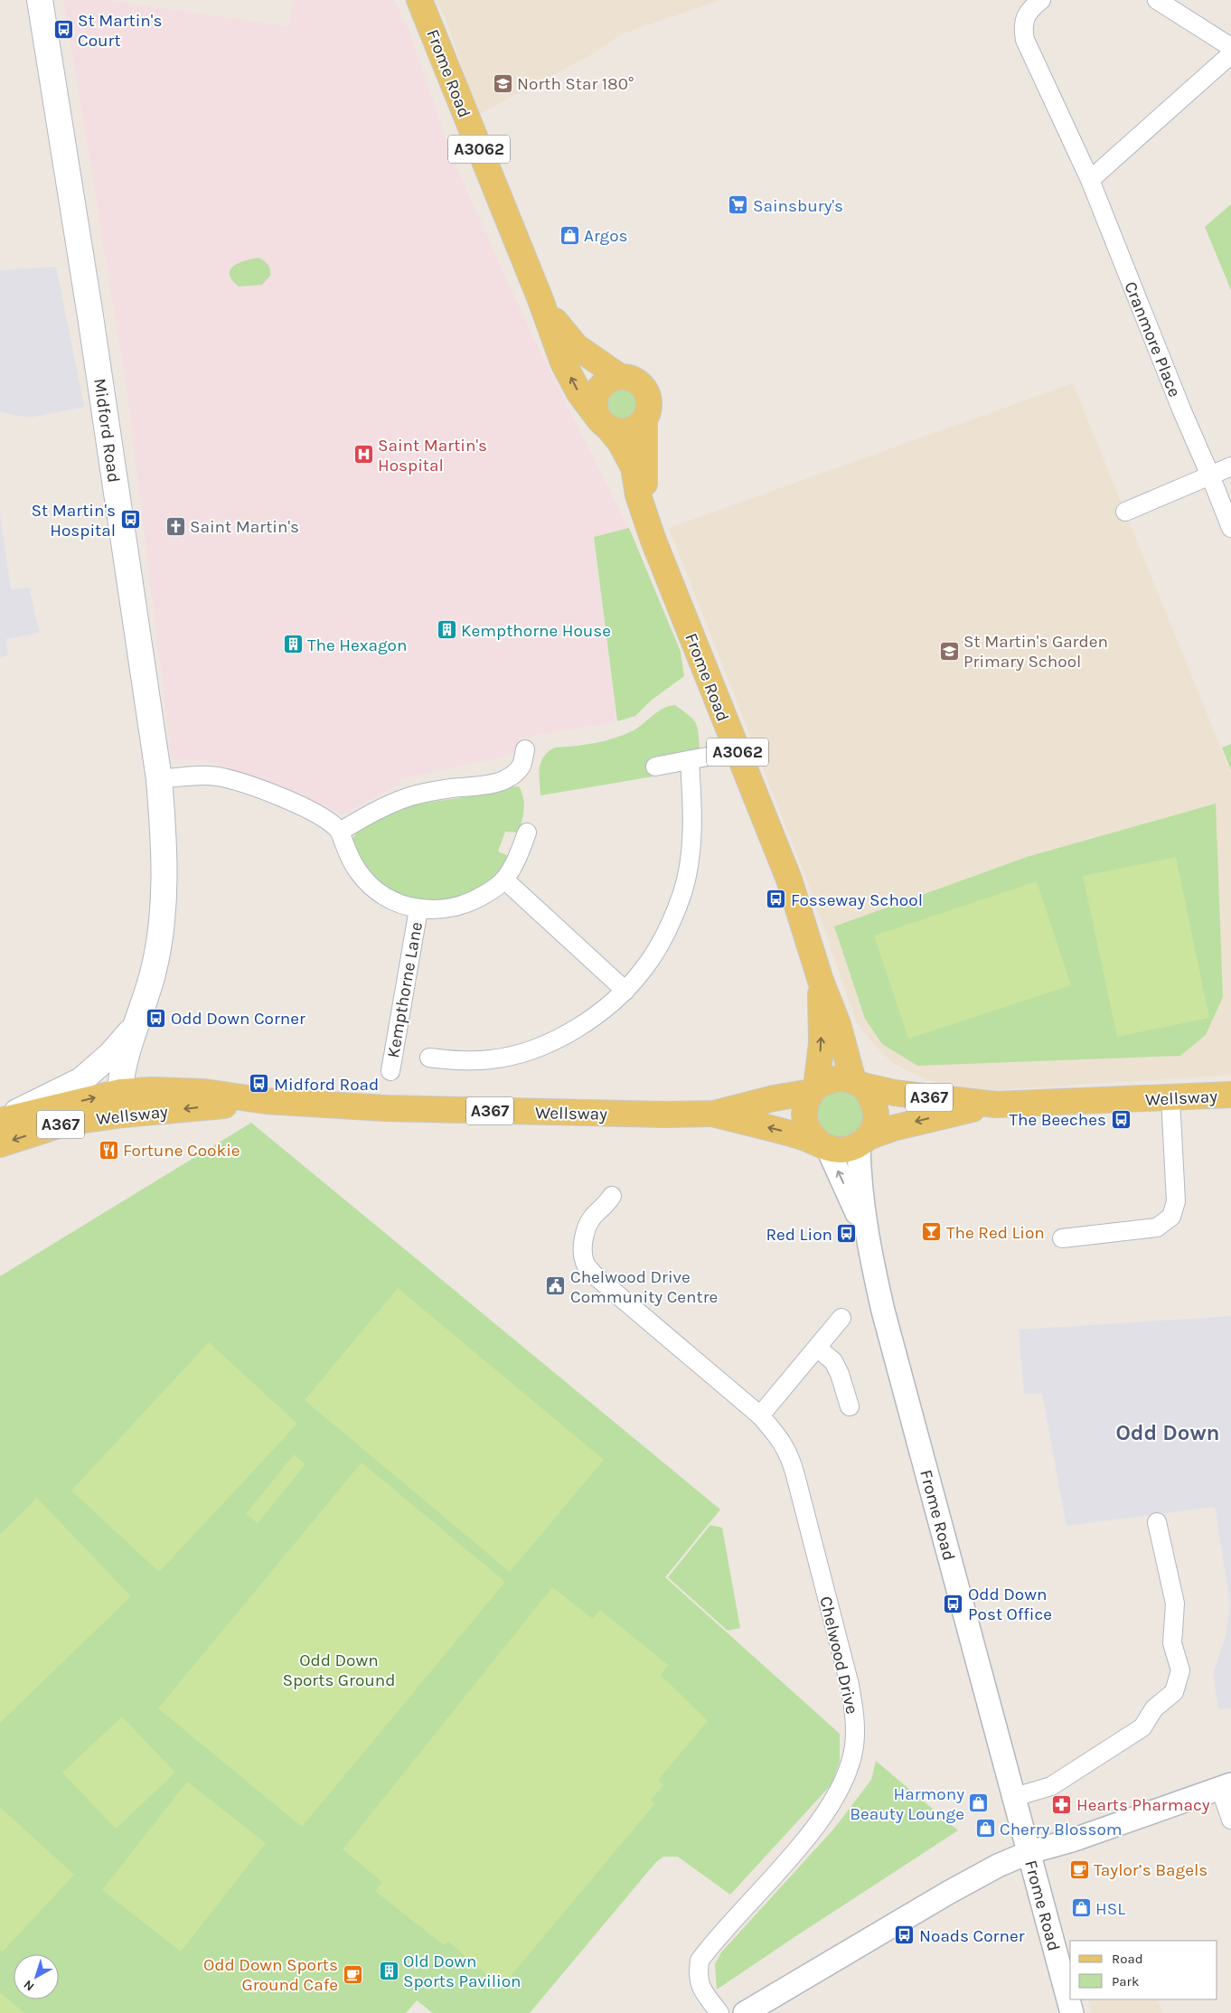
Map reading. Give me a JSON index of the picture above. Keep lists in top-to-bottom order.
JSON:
{
  "streets": {
    "main road": [
      "Frome Road",
      "A3062",
      "Midford Road",
      "A367",
      "Wellsway"
    ],
    "street": ["Cranmore Place", "Kempthorne Lane", "Chelwood Drive"]
  },
  "crossings": [
    ["Frome Road", "Wellsway"],
    ["Midford Road", "Kempthorne Lane"],
    ["Midford Road", "Wellsway"]
  ],
  "districts": ["Odd Down"],
  "parks": ["Odd Down Sports Ground"],
  "places": {
    "bus stop": [
      "St Martin's Court",
      "St Martin's Hospital",
      "Fosseway School",
      "Odd Down Corner",
      "Midford Road",
      "The Beeches",
      "Red Lion",
      "Odd Down Post Office",
      "Noads Corner"
    ],
    "school or university": ["North Star 180°", "St Martin's Garden Primary School"],
    "supermarket": ["Sainsbury's"],
    "shop": [
      "Argos",
      "Harmony Beauty Lounge",
      "Cherry Blossom",
      "HSL"
    ],
    "hospital": ["Saint Martin's Hospital"],
    "church": ["Saint Martin's"],
    "building": ["Kempthorne House", "The Hexagon", "Old Down Sports Pavilion"],
    "restaurant": ["Fortune Cookie"],
    "bar": ["The Red Lion"],
    "public building": ["Chelwood Drive Community Centre"],
    "pharmacy": ["Hearts Pharmacy"],
    "cafe": ["Taylor’s Bagels", "Odd Down Sports Ground Cafe"]
  },
  "legend": ["Road", "Park"],
  "north": "bottom left"
}
